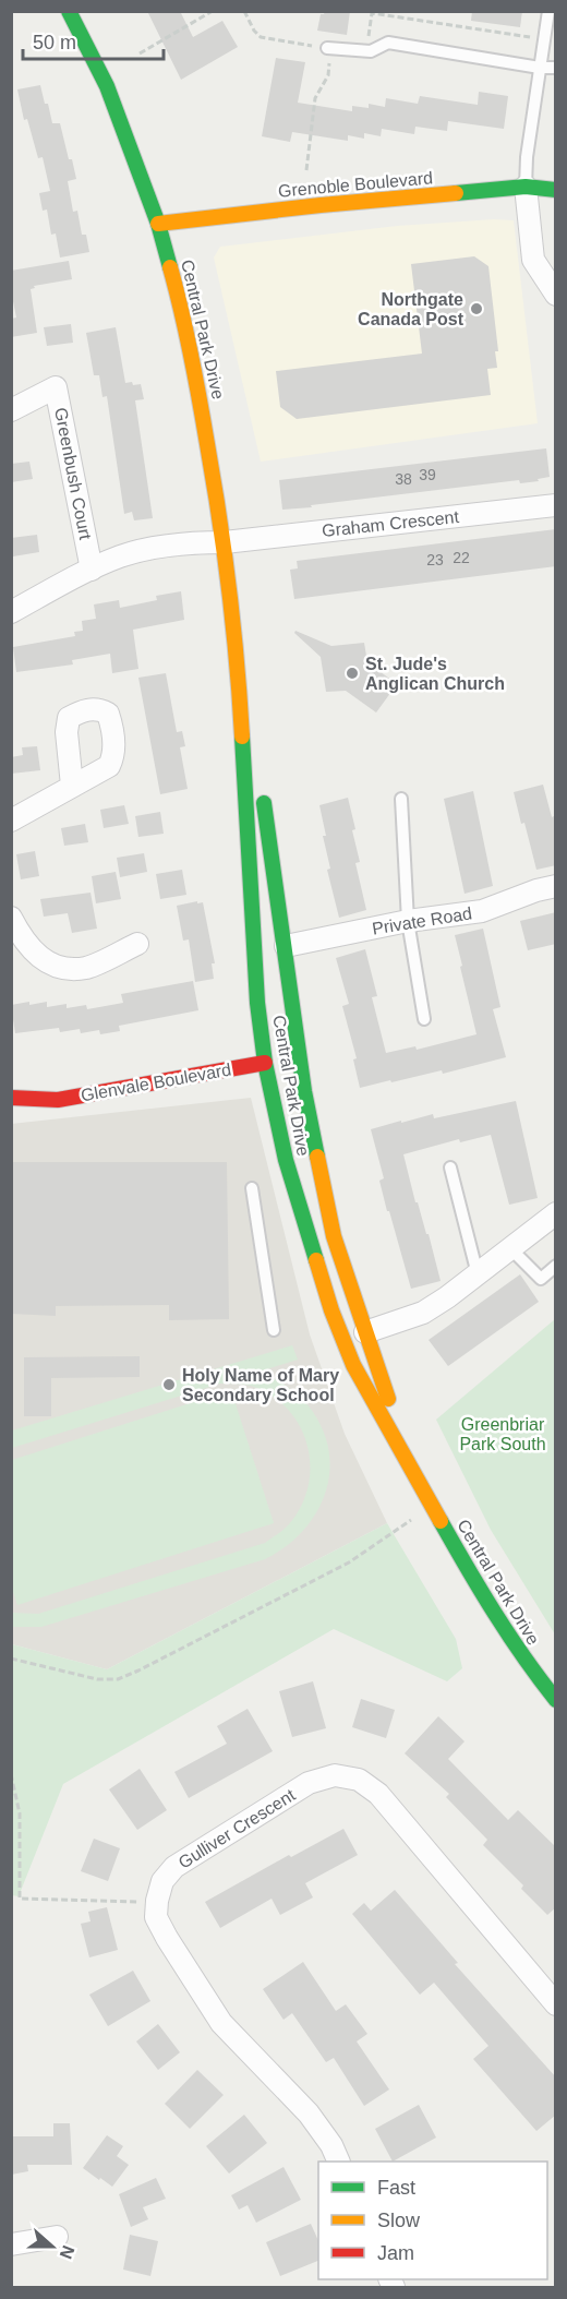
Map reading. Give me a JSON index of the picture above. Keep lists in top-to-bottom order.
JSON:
{
  "streets": {
    "street": [
      "Grenoble Boulevard",
      "Central Park Drive",
      "Greenbush Court",
      "Graham Crescent",
      "Private Road",
      "Glenvale Boulevard",
      "Gulliver Crescent"
    ]
  },
  "crossings": [
    ["Grenoble Boulevard", "Central Park Drive"],
    ["Central Park Drive", "Graham Crescent"],
    ["Central Park Drive", "Private Road"],
    ["Central Park Drive", "Glenvale Boulevard"],
    ["Greenbush Court", "Graham Crescent"]
  ],
  "parks": ["Greenbriar Park South"],
  "places": ["Northgate Canada Post", "St. Jude's Anglican Church", "Holy Name of Mary Secondary School"],
  "house_numbers": [
    "39",
    "38",
    "22",
    "23"
  ],
  "legend": ["Fast", "Slow", "Jam"],
  "scale_bar": "50 m",
  "north": "right"
}
